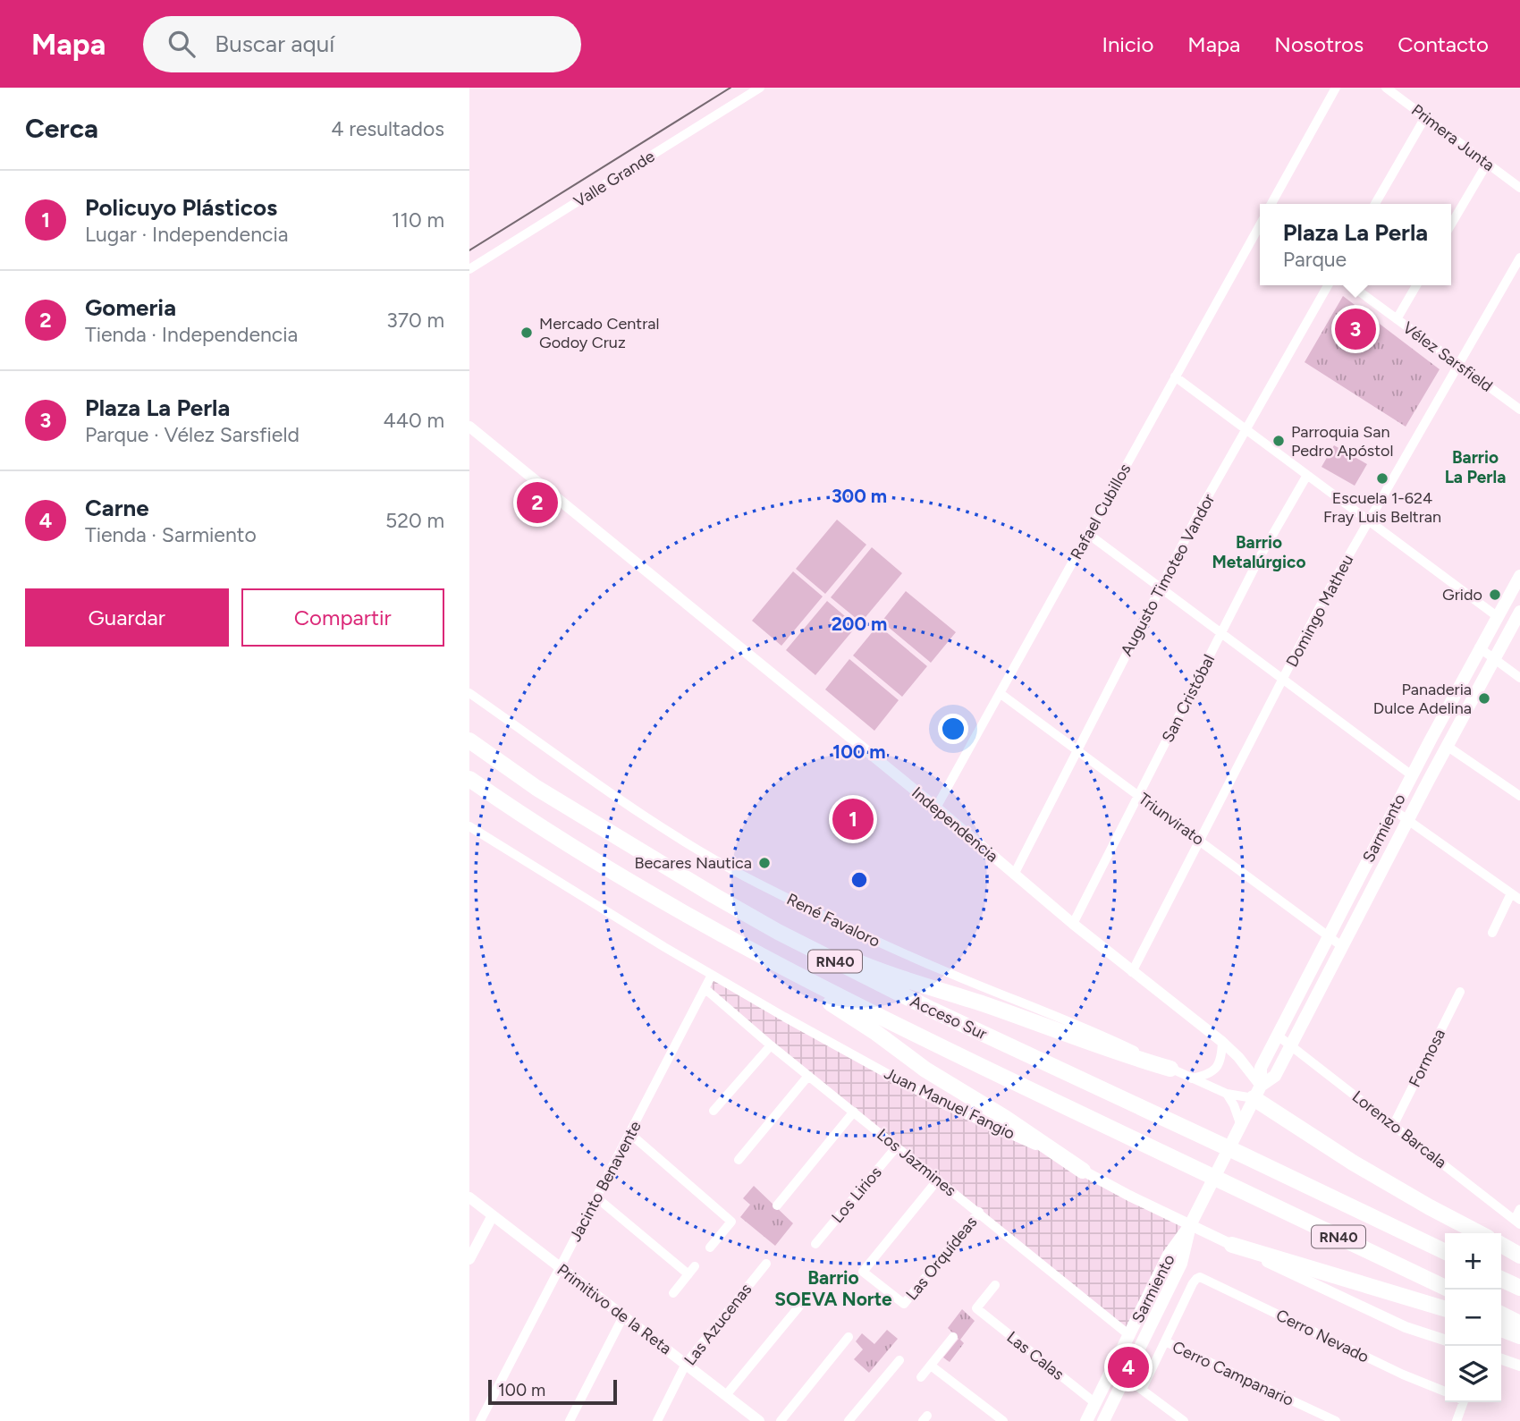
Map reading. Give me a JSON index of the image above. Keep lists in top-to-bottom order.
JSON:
{
  "streets": {
    "highway": ["RN40", "Acceso Sur"],
    "main road": ["Sarmiento"],
    "street": [
      "Primera Junta",
      "Valle Grande",
      "Vélez Sarsfield",
      "Rafael Cubillos",
      "Augusto Timoteo Vandor",
      "Domingo Matheu",
      "San Cristóbal",
      "Triunvirato",
      "Independencia",
      "René Favaloro",
      "Formosa",
      "Juan Manuel Fangio",
      "Lorenzo Barcala",
      "Los Jazmines",
      "Jacinto Benavente",
      "Los Lirios",
      "Las Orquídeas",
      "Primitivo de la Reta",
      "Las Azucenas",
      "Cerro Nevado",
      "Las Calas",
      "Cerro Campanario"
    ]
  },
  "crossings": [
    ["Vélez Sarsfield", "Domingo Matheu"],
    ["Rafael Cubillos", "Triunvirato"],
    ["Rafael Cubillos", "Independencia"],
    ["Augusto Timoteo Vandor", "Triunvirato"],
    ["Augusto Timoteo Vandor", "Independencia"],
    ["Domingo Matheu", "Triunvirato"],
    ["Domingo Matheu", "Independencia"],
    ["San Cristóbal", "Triunvirato"],
    ["San Cristóbal", "Independencia"],
    ["Triunvirato", "Sarmiento"],
    ["Independencia", "Sarmiento"],
    ["Independencia", "René Favaloro"],
    ["Sarmiento", "René Favaloro"],
    ["Sarmiento", "Juan Manuel Fangio"],
    ["Sarmiento", "Lorenzo Barcala"],
    ["Sarmiento", "Los Jazmines"],
    ["Sarmiento", "Cerro Nevado"],
    ["Sarmiento", "Las Calas"],
    ["Sarmiento", "Cerro Campanario"],
    ["Formosa", "Lorenzo Barcala"],
    ["Juan Manuel Fangio", "Jacinto Benavente"],
    ["Los Jazmines", "Jacinto Benavente"],
    ["Los Jazmines", "Los Lirios"],
    ["Los Jazmines", "Las Orquídeas"],
    ["Jacinto Benavente", "Primitivo de la Reta"],
    ["Primitivo de la Reta", "Las Azucenas"]
  ],
  "districts": ["Barrio La Perla", "Barrio Metalúrgico", "Barrio SOEVA Norte"],
  "places": [
    "Mercado Central Godoy Cruz",
    "Parroquia San Pedro Apóstol",
    "Escuela 1-624 Fray Luis Beltran",
    "Grido",
    "Panaderia Dulce Adelina",
    "Becares Nautica"
  ],
  "scale_bar": "100 m",
  "page": {
    "header": "Mapa",
    "search": "Buscar aquí",
    "nav": [
      "Inicio",
      "Mapa",
      "Nosotros",
      "Contacto"
    ],
    "heading": ["Cerca", "4 resultados"],
    "list": [
      {
        "mark": "1",
        "name": "Policuyo Plásticos",
        "note": "Lugar · Independencia",
        "value": "110 m"
      },
      {
        "mark": "2",
        "name": "Gomeria",
        "note": "Tienda · Independencia",
        "value": "370 m"
      },
      {
        "mark": "3",
        "name": "Plaza La Perla",
        "note": "Parque · Vélez Sarsfield",
        "value": "440 m"
      },
      {
        "mark": "4",
        "name": "Carne",
        "note": "Tienda · Sarmiento",
        "value": "520 m"
      }
    ],
    "popup": ["Plaza La Perla", "Parque"],
    "pins": [
      "3",
      "2",
      "1",
      "4"
    ],
    "buttons": ["Guardar", "Compartir"],
    "map_buttons": ["+", "−"],
    "scale": "100 m"
  },
  "rings": ["300 m", "200 m", "100 m"]
}
